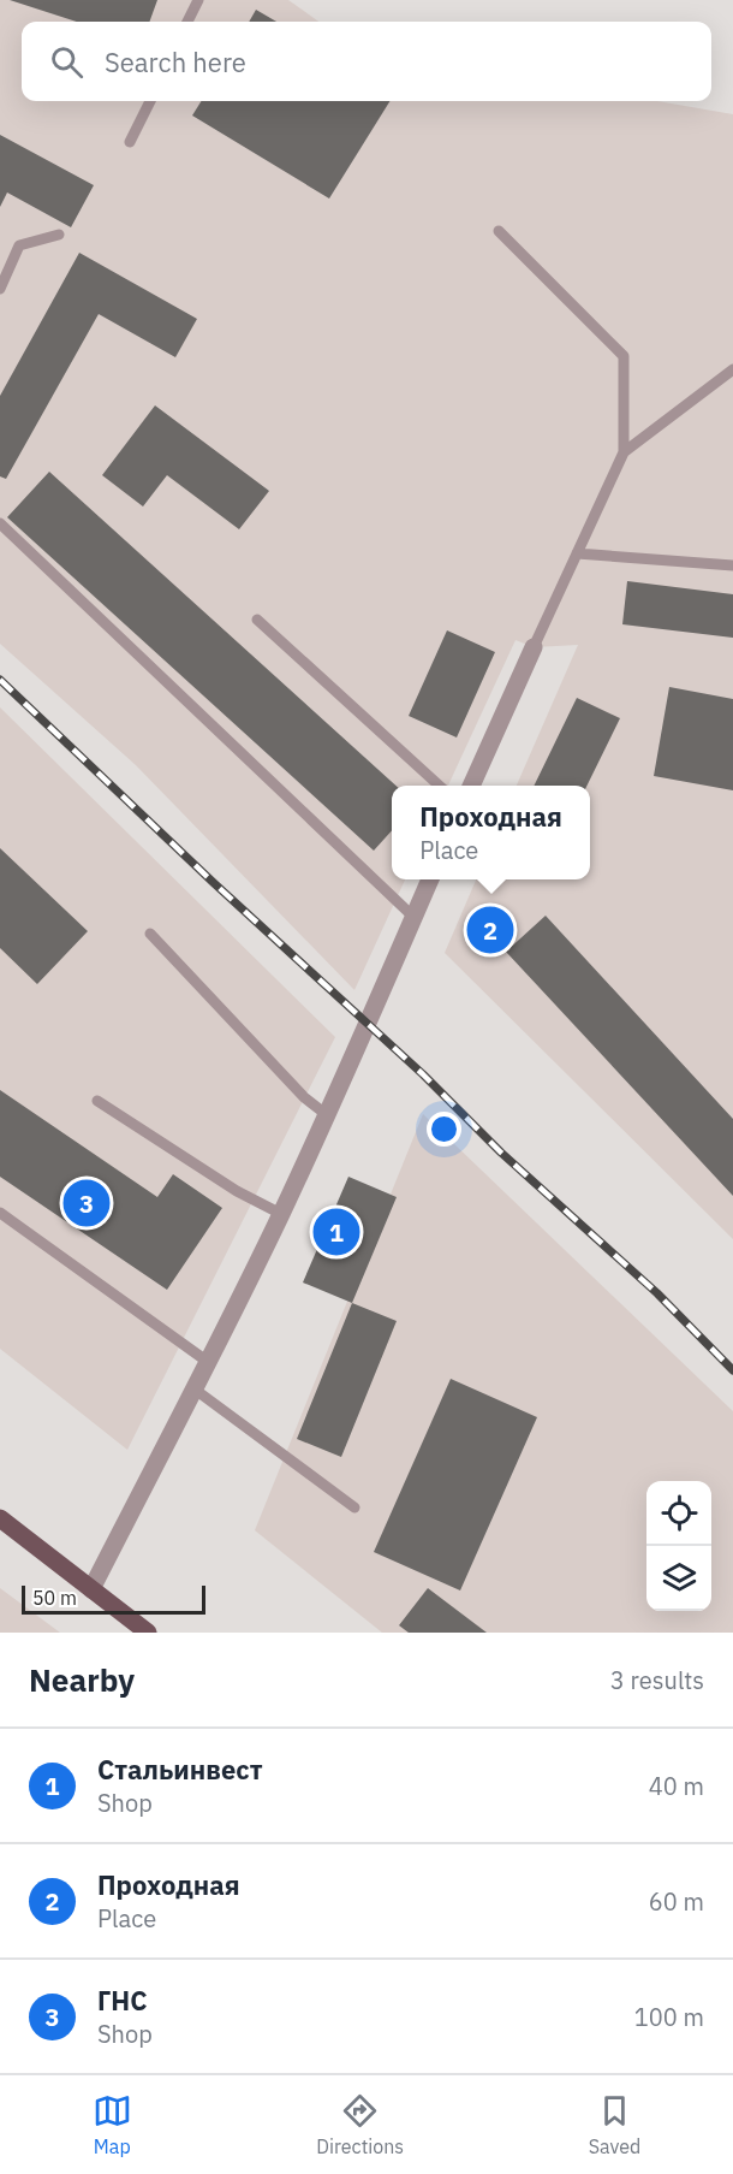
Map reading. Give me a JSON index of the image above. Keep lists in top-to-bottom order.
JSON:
{
  "scale_bar": "50 m",
  "page": {
    "search": "Search here",
    "popup": ["Проходная", "Place"],
    "pins": ["2", "3", "1"],
    "scale": "50 m",
    "heading": ["Nearby", "3 results"],
    "list": [
      {
        "mark": "1",
        "name": "Стальинвест",
        "note": "Shop",
        "value": "40 m"
      },
      {
        "mark": "2",
        "name": "Проходная",
        "note": "Place",
        "value": "60 m"
      },
      {
        "mark": "3",
        "name": "ГНС",
        "note": "Shop",
        "value": "100 m"
      }
    ],
    "nav": ["Map", "Directions", "Saved"]
  }
}
